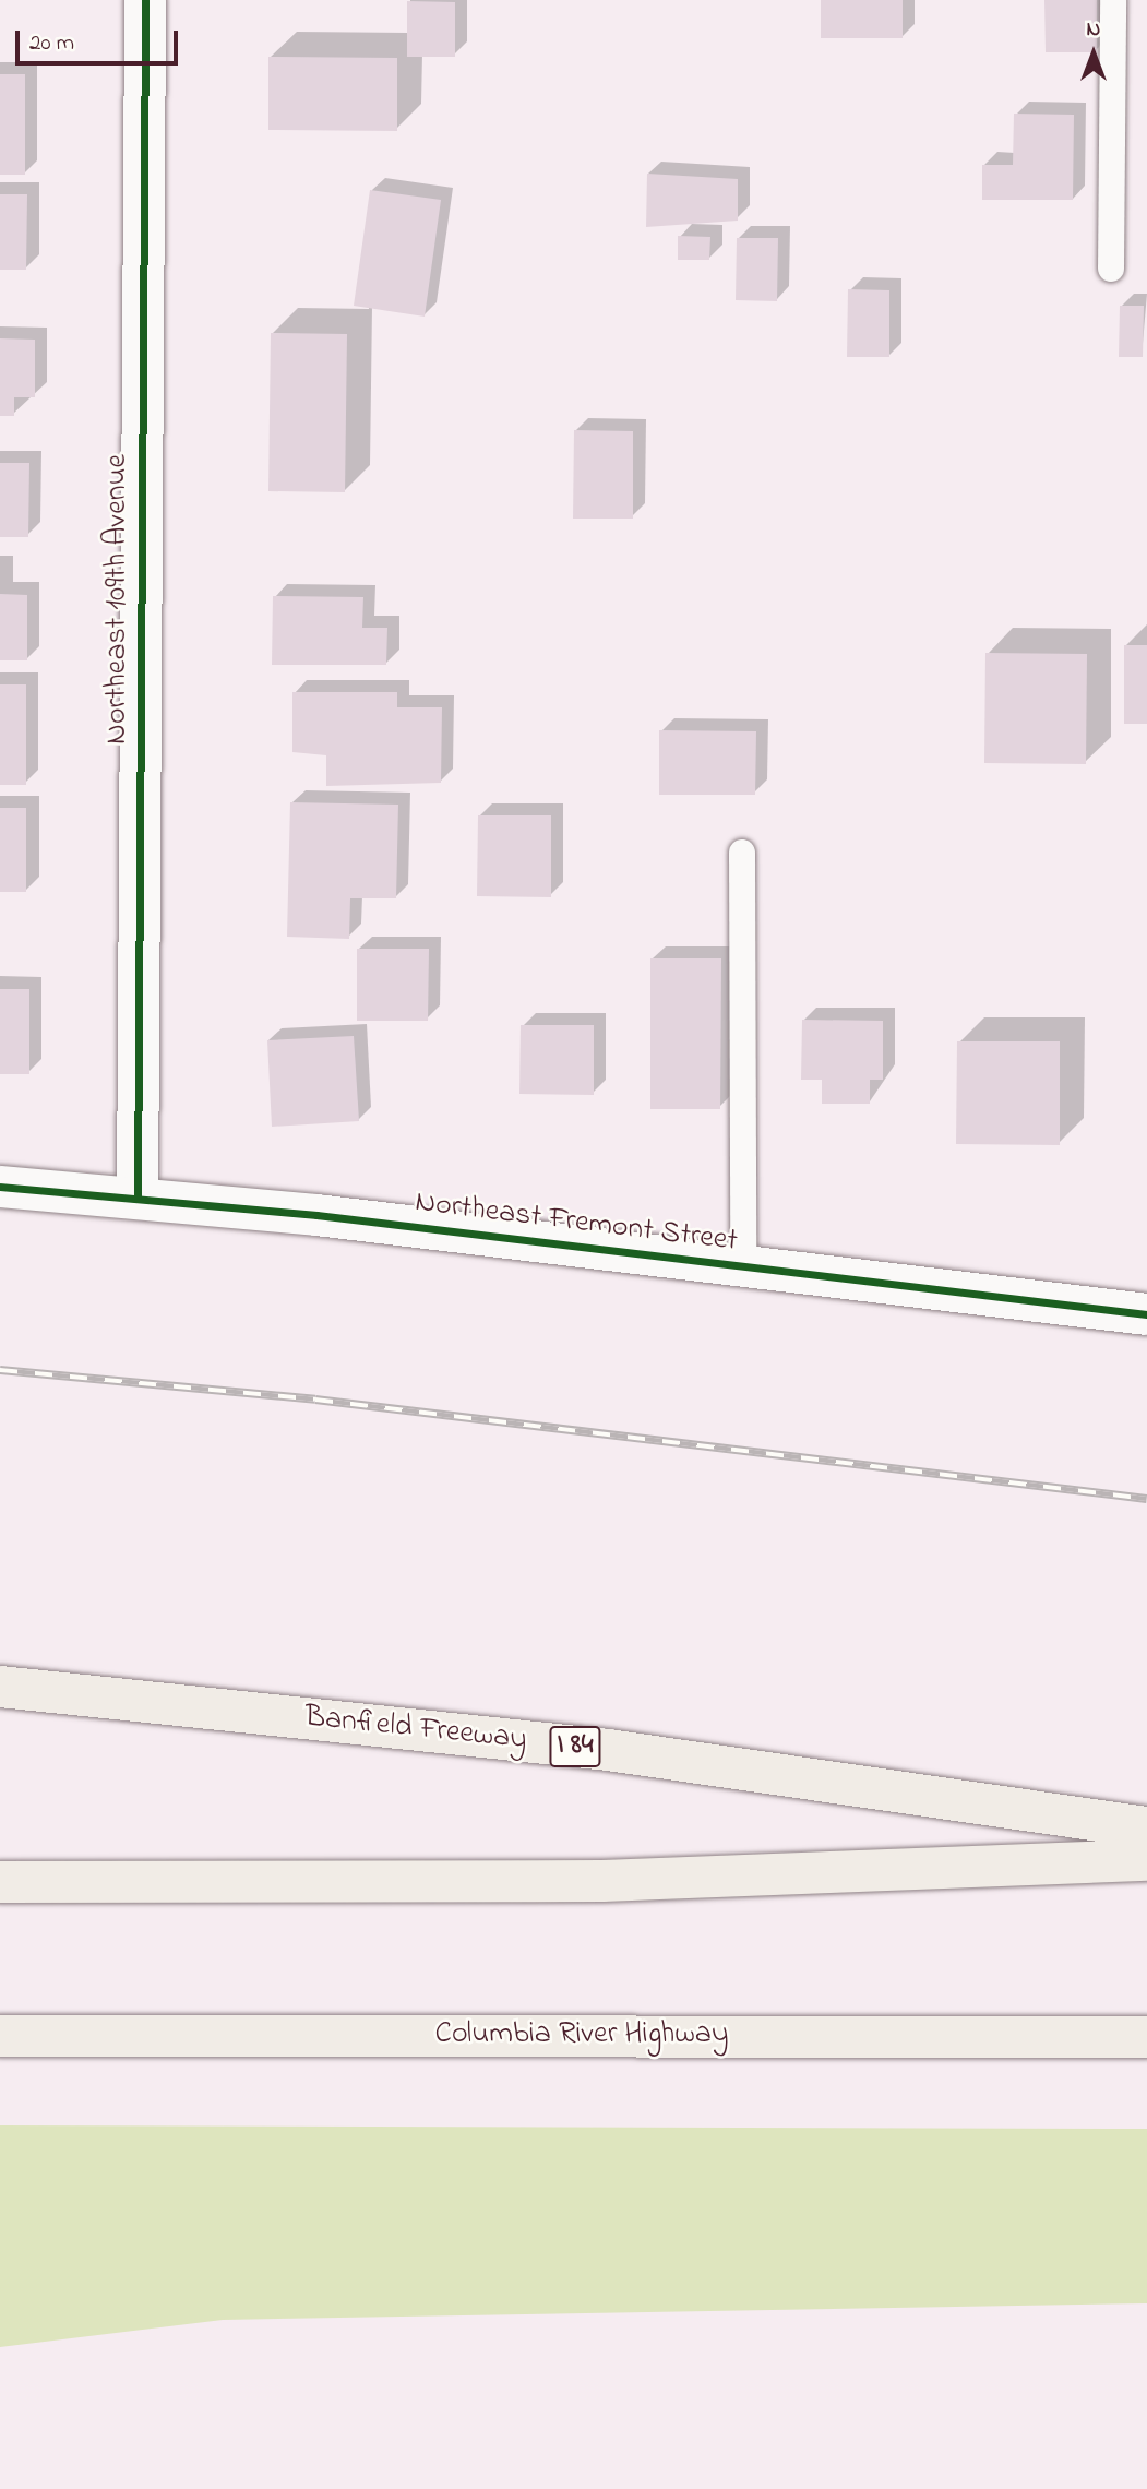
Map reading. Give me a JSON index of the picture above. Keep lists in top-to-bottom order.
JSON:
{
  "streets": {
    "highway": ["Banfield Freeway", "I 84", "Columbia River Highway"],
    "street": ["Northeast 109th Avenue", "Northeast Fremont Street"]
  },
  "crossings": [
    ["Northeast 109th Avenue", "Northeast Fremont Street"]
  ],
  "scale_bar": "20 m",
  "north": "top"
}
